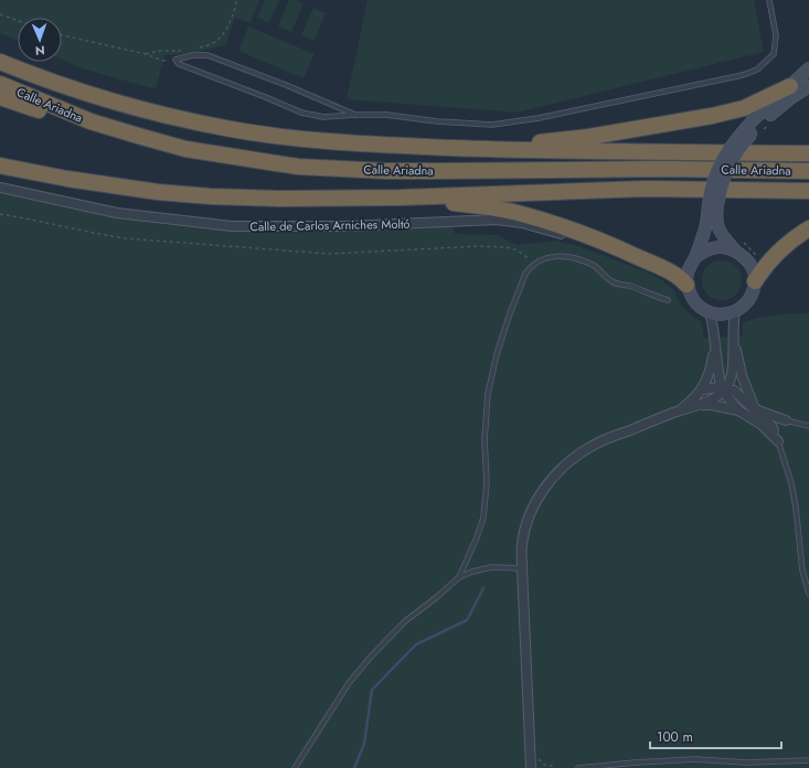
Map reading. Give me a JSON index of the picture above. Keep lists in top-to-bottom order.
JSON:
{
  "streets": {
    "highway": ["Calle Ariadna"],
    "street": ["Calle de Carlos Arniches Moltó"]
  },
  "scale_bar": "100 m",
  "north": "bottom"
}
